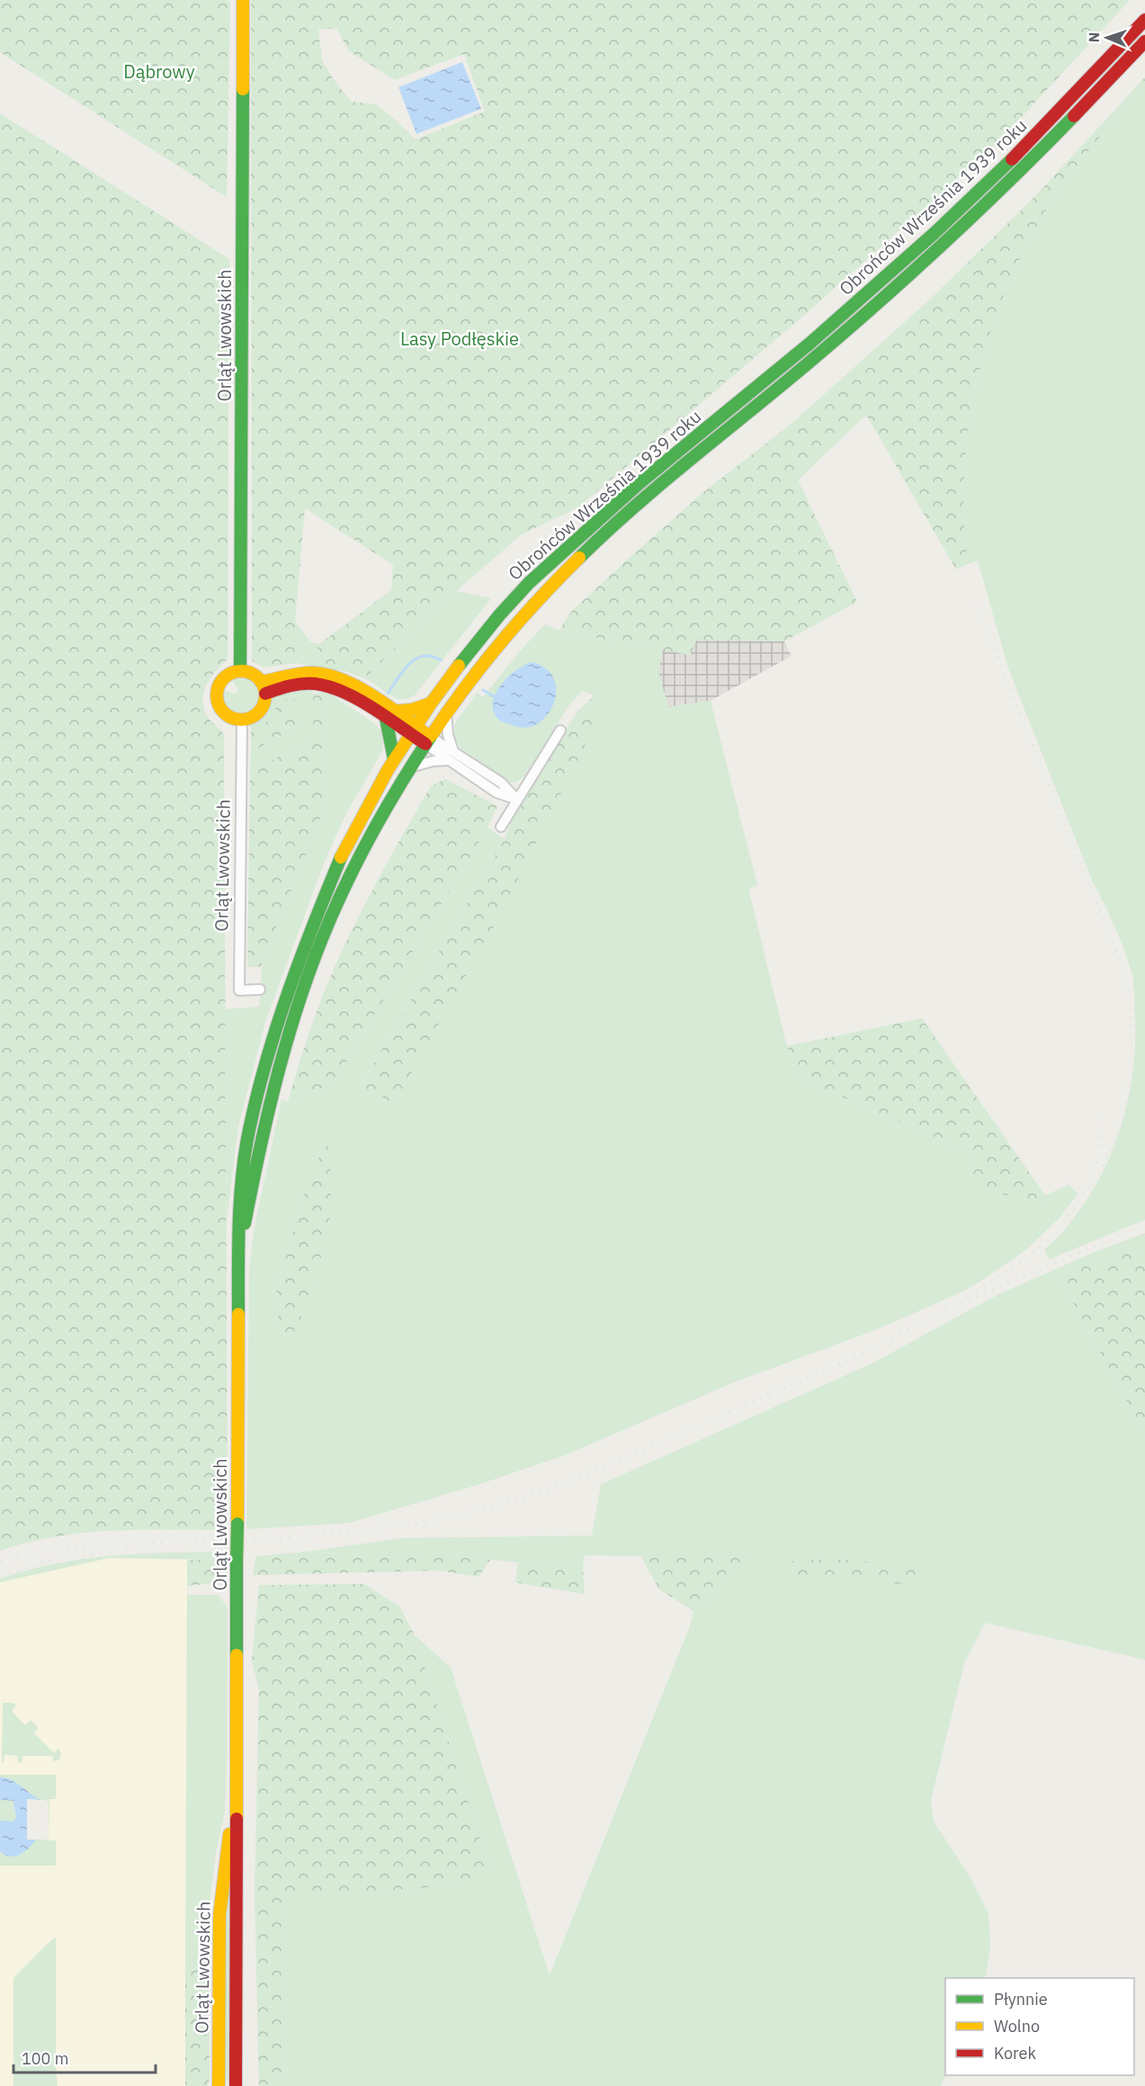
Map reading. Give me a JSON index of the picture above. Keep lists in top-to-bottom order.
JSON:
{
  "streets": {
    "main road": ["Obrońców Września 1939 roku", "Orląt Lwowskich"]
  },
  "crossings": [
    ["Obrońców Września 1939 roku", "Orląt Lwowskich"]
  ],
  "parks": ["Dąbrowy", "Lasy Podłęskie"],
  "legend": ["Płynnie", "Wolno", "Korek"],
  "scale_bar": "100 m",
  "north": "left"
}
